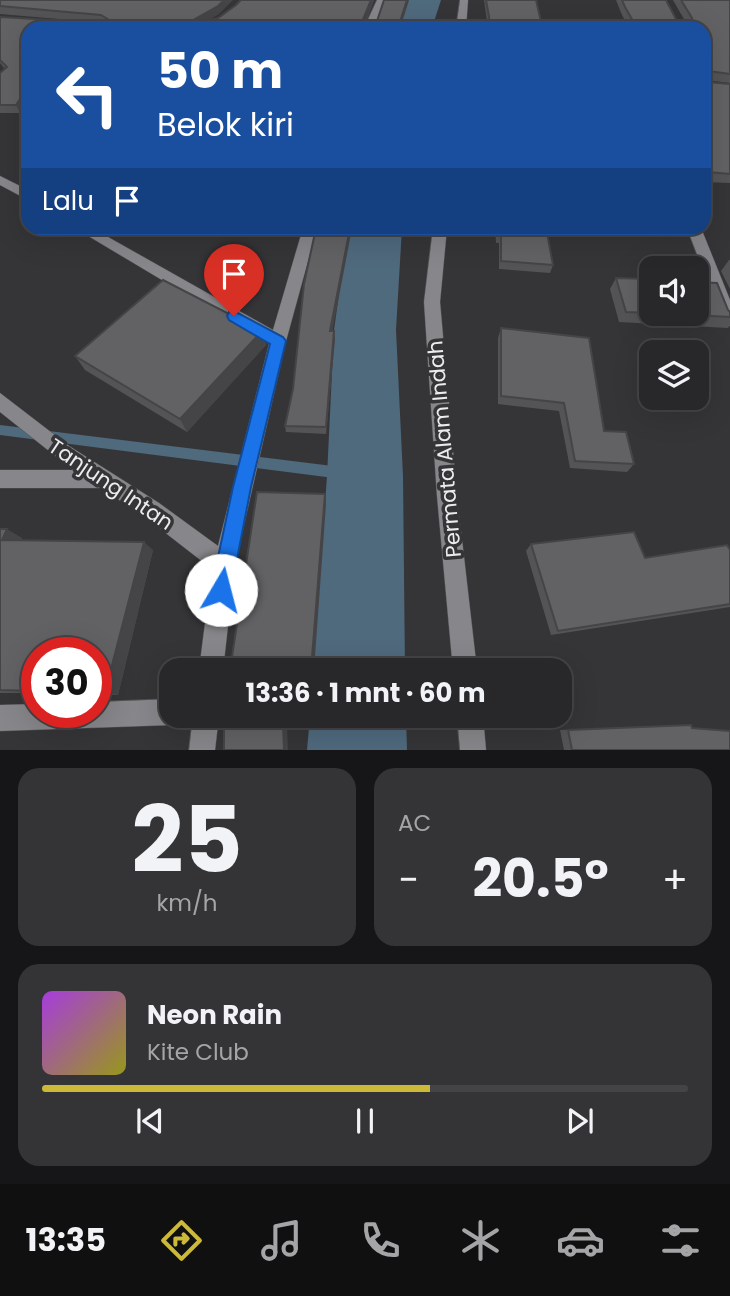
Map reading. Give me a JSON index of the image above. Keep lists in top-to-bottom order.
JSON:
{
  "streets": {
    "street": ["Permata Alam Indah", "Tanjung Intan"]
  },
  "page": {
    "turn": ["50 m", "Belok kiri"],
    "then": "Lalu",
    "limit": "30",
    "trip": "13:36 · 1 mnt · 60 m",
    "tile": [
      ["25", "km/h"],
      "AC"
    ],
    "heat": ["−", "20.5°", "+"],
    "song": ["Neon Rain", "Kite Club"],
    "tabs": "13:35"
  }
}
